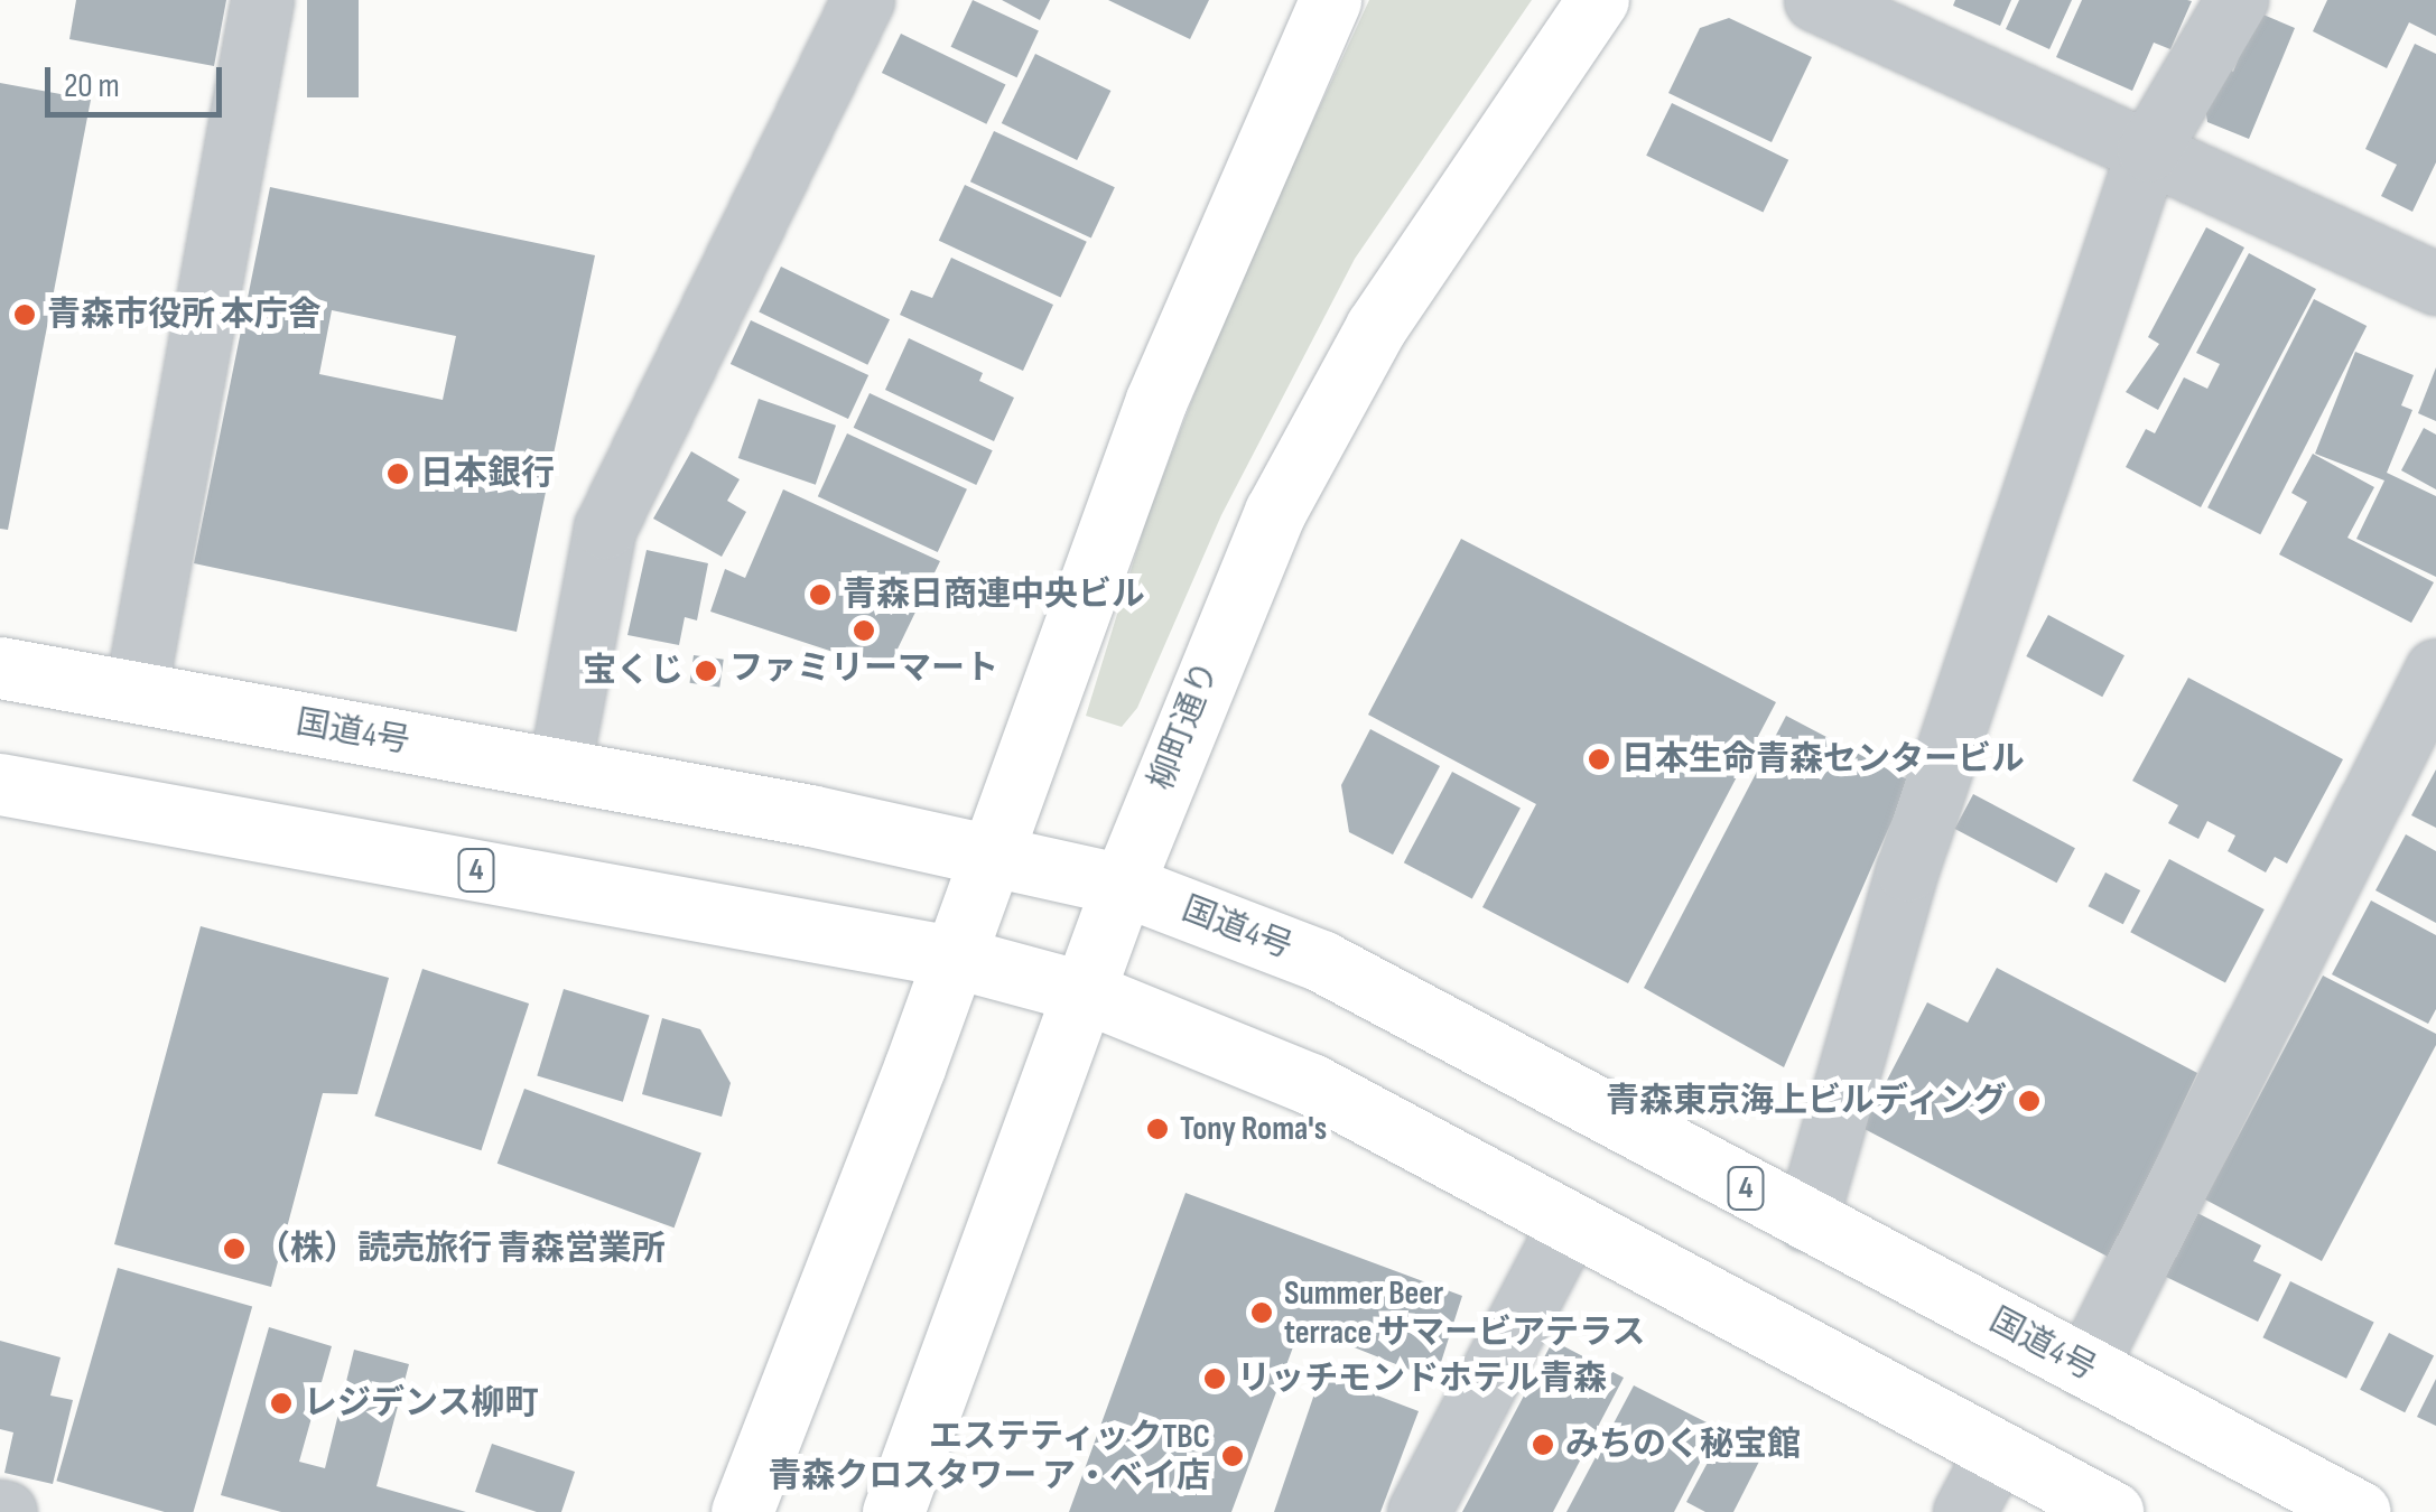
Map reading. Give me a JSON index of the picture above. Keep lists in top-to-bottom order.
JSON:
{
  "streets": {
    "main road": ["柳町通り", "国道4号", "4"]
  },
  "crossings": [
    ["柳町通り", "国道4号"],
    ["柳町通り", "4"]
  ],
  "places": [
    "青森市役所 本庁舎",
    "日本銀行",
    "青森日商連中央ビル",
    "ファミリーマート",
    "宝くじ",
    "日本生命青森センタービル",
    "青森東京海上ビルディング",
    "Tony Roma's",
    "（株）読売旅行 青森営業所",
    "Summer Beer terrace サマービアテラス",
    "リッチモンドホテル青森",
    "レジデンス柳町",
    "みちのく秘宝館",
    "エステティックTBC 青森クロスタワー ア・ベイ店"
  ],
  "scale_bar": "20 m"
}
